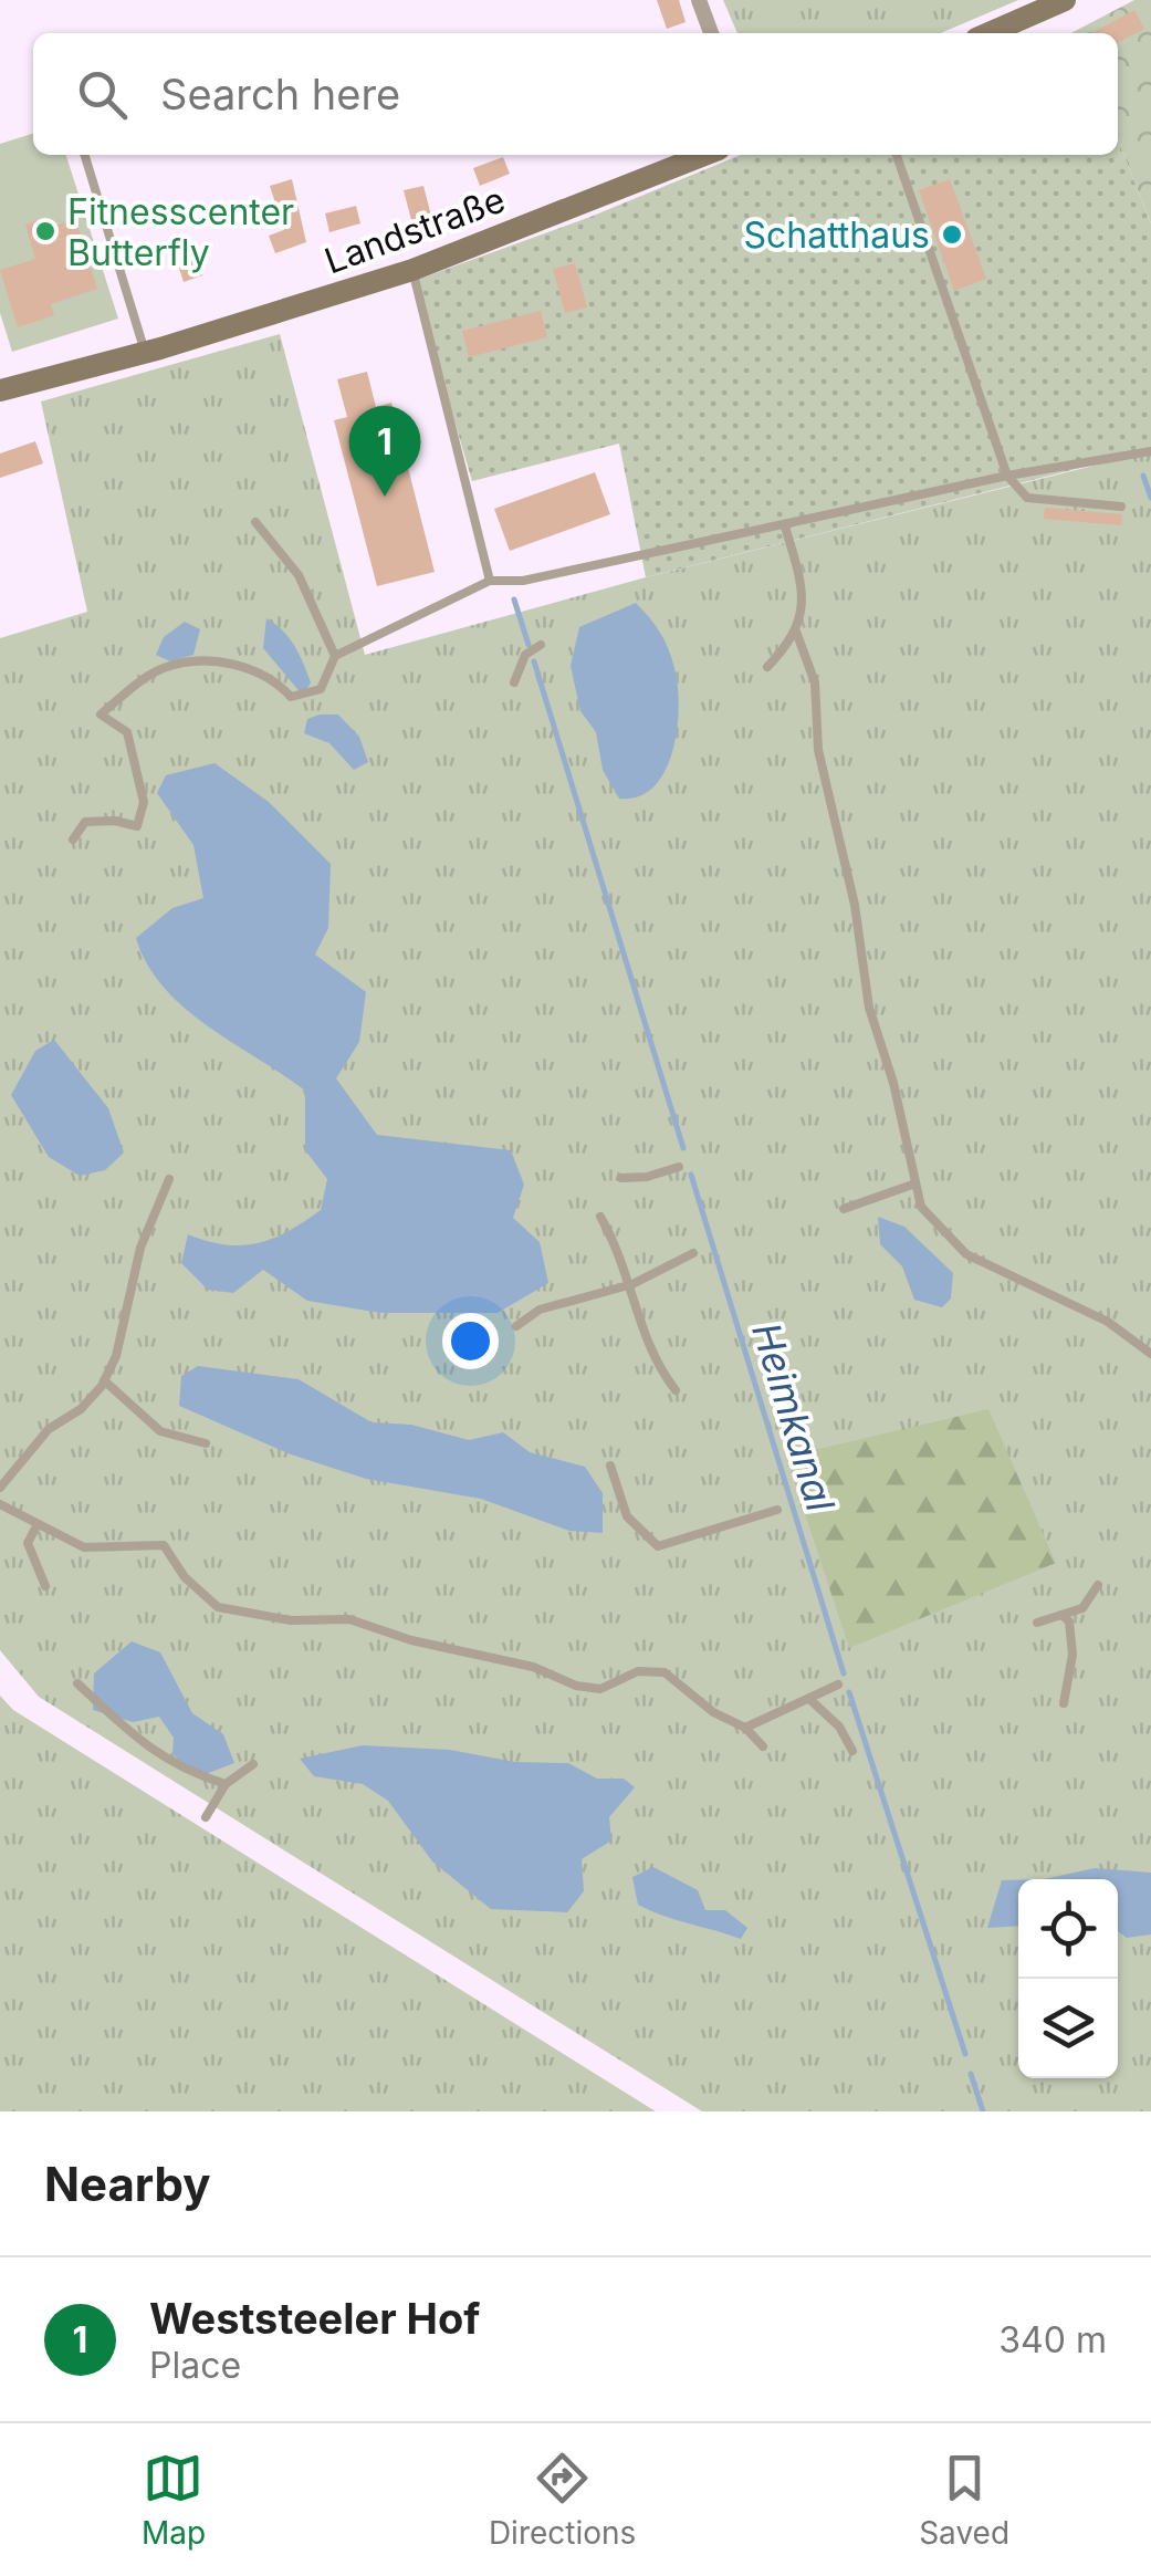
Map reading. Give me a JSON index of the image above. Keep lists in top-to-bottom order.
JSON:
{
  "streets": {
    "street": ["Landstraße"]
  },
  "water": ["Heimkanal"],
  "places": ["Fitnesscenter Butterfly", "Schatthaus"],
  "page": {
    "search": "Search here",
    "pins": "1",
    "heading": "Nearby",
    "list": [
      {
        "mark": "1",
        "name": "Weststeeler Hof",
        "note": "Place",
        "value": "340 m"
      }
    ],
    "nav": ["Map", "Directions", "Saved"]
  }
}
